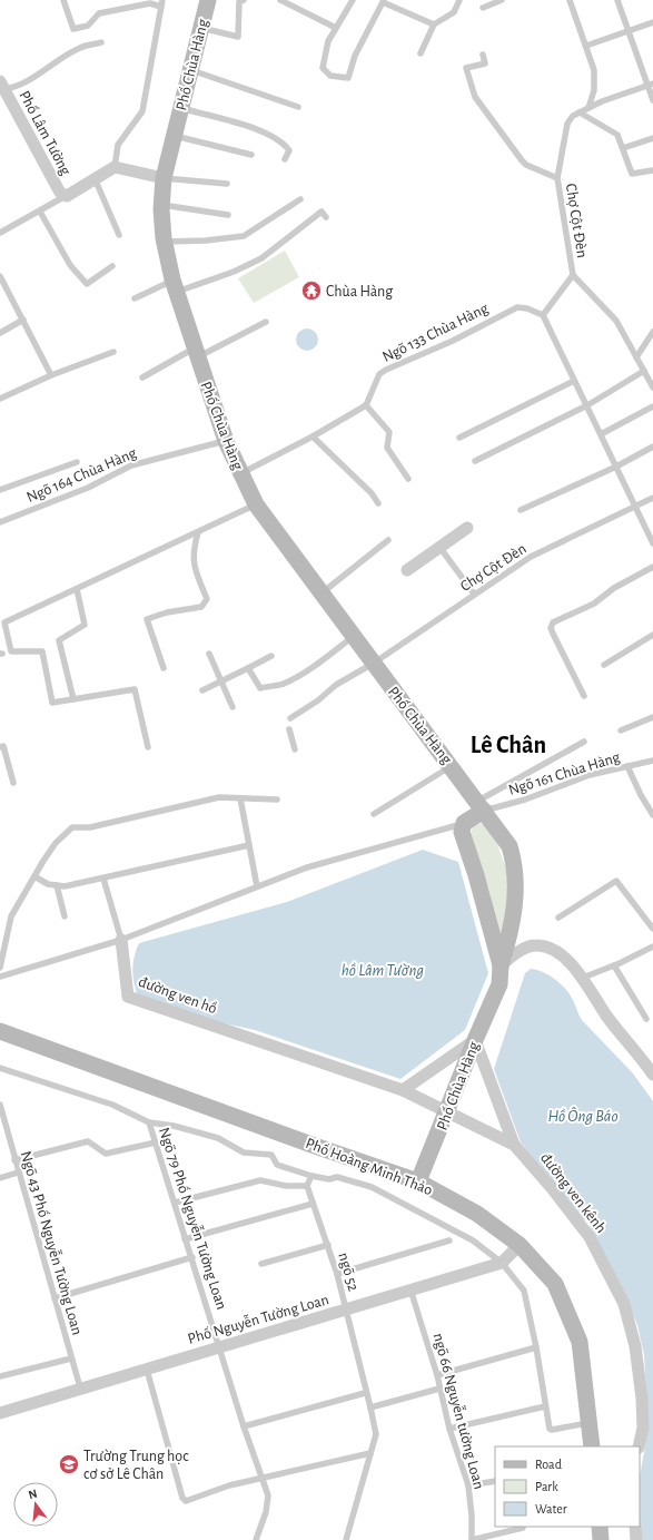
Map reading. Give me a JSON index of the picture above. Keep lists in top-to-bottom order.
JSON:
{
  "streets": {
    "street": [
      "Phố Chùa Hàng",
      "Phố Lâm Tường",
      "đường ven hồ",
      "Phố Hoàng Minh Thảo",
      "đường ven kênh",
      "Phố Nguyễn Tường Loan"
    ],
    "lane": [
      "Chợ Cột Đèn",
      "Ngõ 133 Chùa Hàng",
      "Ngõ 164 Chùa Hàng",
      "Ngõ 161 Chùa Hàng",
      "Ngõ 79 Phố Nguyễn Tường Loan",
      "Ngõ 43 Phố Nguyễn Tường Loan",
      "ngõ 52",
      "ngõ 66 Nguyễn tường Loan"
    ]
  },
  "crossings": [
    ["Phố Chùa Hàng", "Chợ Cột Đèn"],
    ["Phố Chùa Hàng", "Ngõ 164 Chùa Hàng"],
    ["Phố Chùa Hàng", "Ngõ 161 Chùa Hàng"],
    ["Phố Chùa Hàng", "Phố Hoàng Minh Thảo"],
    ["Phố Chùa Hàng", "đường ven kênh"],
    ["Chợ Cột Đèn", "Ngõ 133 Chùa Hàng"],
    ["Phố Hoàng Minh Thảo", "Phố Nguyễn Tường Loan"],
    ["Ngõ 79 Phố Nguyễn Tường Loan", "Phố Nguyễn Tường Loan"],
    ["Ngõ 43 Phố Nguyễn Tường Loan", "Phố Nguyễn Tường Loan"],
    ["ngõ 52", "Phố Nguyễn Tường Loan"],
    ["Phố Nguyễn Tường Loan", "ngõ 66 Nguyễn tường Loan"]
  ],
  "districts": ["Lê Chân"],
  "water": ["hồ Lâm Tường", "Hồ Ông Báo"],
  "places": {
    "temple": ["Chùa Hàng"],
    "school or university": ["Trường Trung học cơ sở Lê Chân"]
  },
  "legend": ["Road", "Park", "Water"],
  "north": "top"
}
